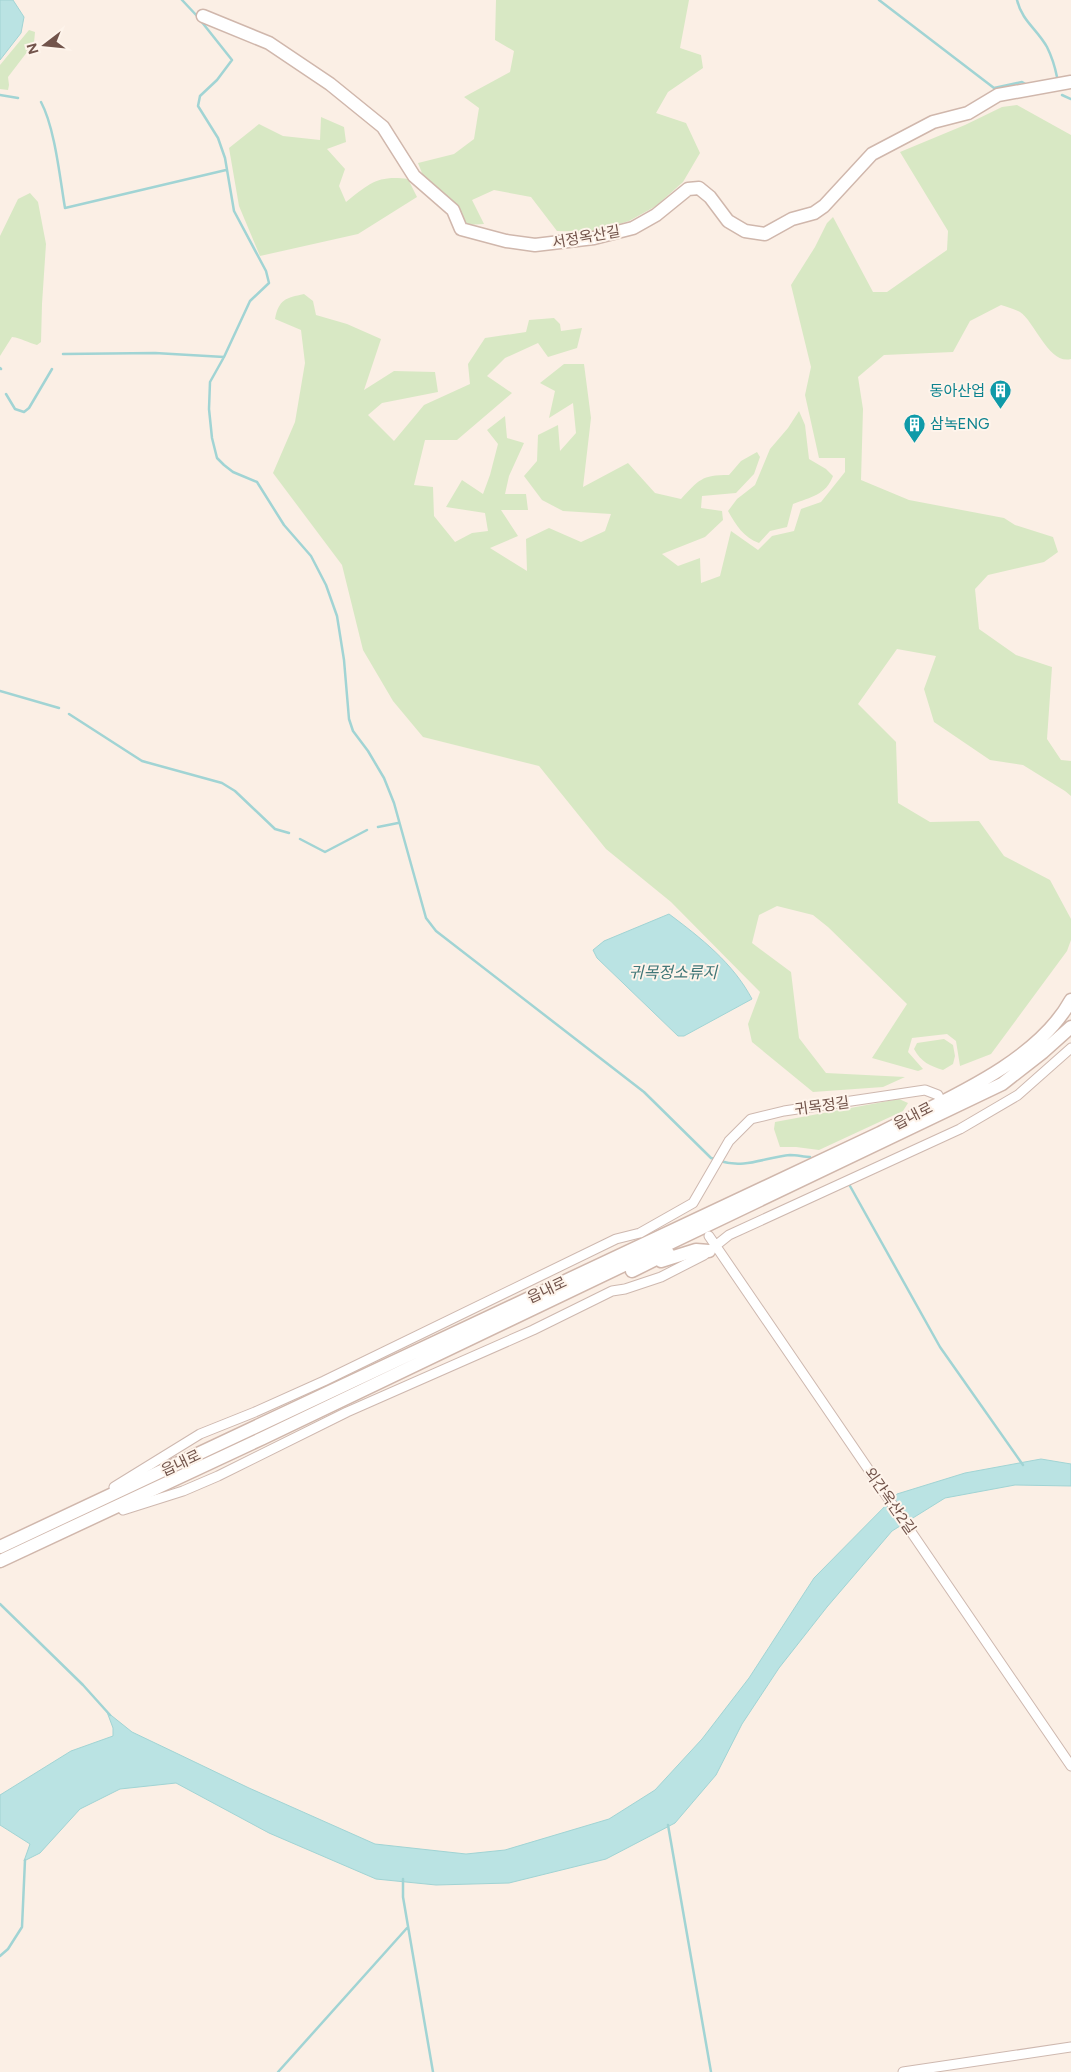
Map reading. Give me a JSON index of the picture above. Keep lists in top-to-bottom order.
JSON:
{
  "streets": {
    "street": [
      "서정옥산길",
      "귀목정길",
      "읍내로",
      "외간옥산2길"
    ]
  },
  "crossings": [
    ["귀목정길", "읍내로"],
    ["읍내로", "외간옥산2길"]
  ],
  "water": ["귀목정소류지"],
  "places": {
    "building": ["동아산업", "삼녹ENG"]
  },
  "north": "left"
}
